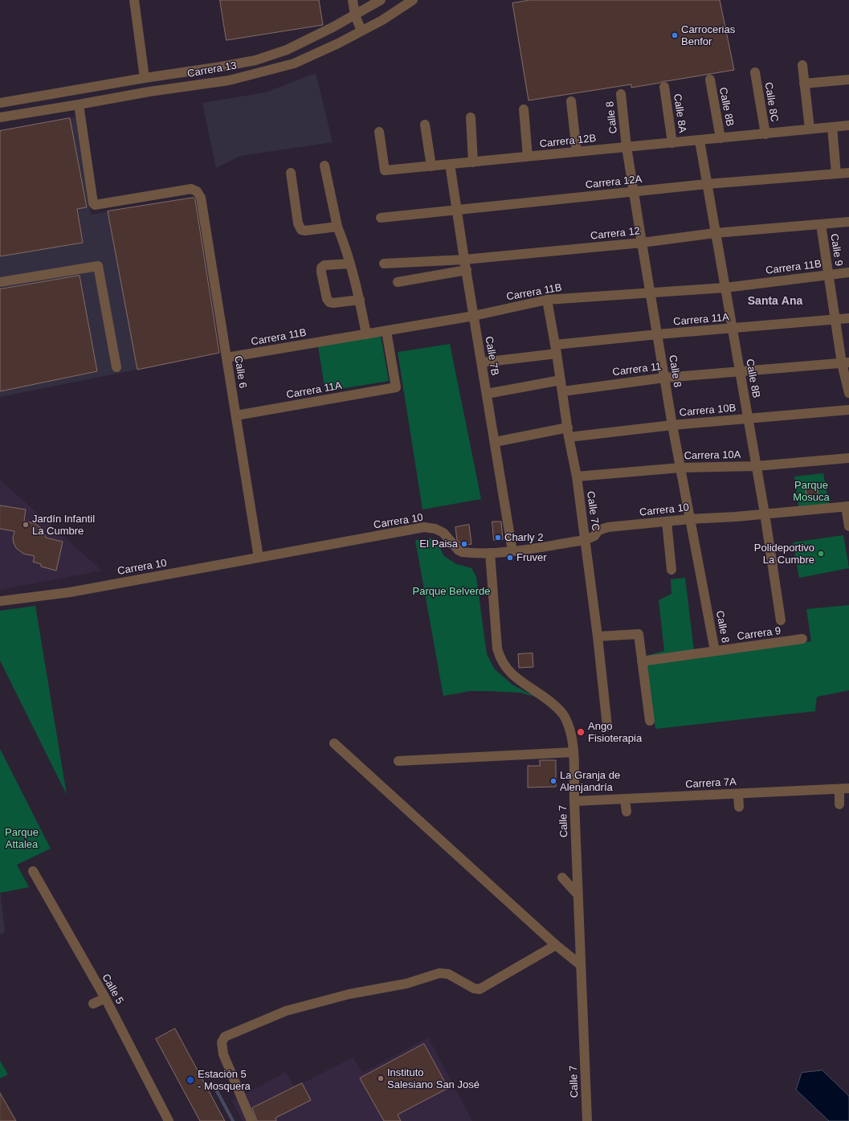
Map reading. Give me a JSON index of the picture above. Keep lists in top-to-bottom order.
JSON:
{
  "streets": {
    "street": [
      "Carrera 13",
      "Calle 8C",
      "Calle 8B",
      "Calle 8A",
      "Calle 8",
      "Carrera 12B",
      "Carrera 12A",
      "Carrera 12",
      "Calle 9",
      "Carrera 11B",
      "Carrera 11A",
      "Calle 7B",
      "Carrera 11",
      "Calle 6",
      "Carrera 10B",
      "Carrera 10A",
      "Carrera 10",
      "Calle 7C",
      "Carrera 9",
      "Carrera 7A",
      "Calle 7",
      "Calle 5"
    ]
  },
  "crossings": [
    ["Carrera 13", "Calle 6"],
    ["Calle 8C", "Carrera 12B"],
    ["Calle 8B", "Carrera 12B"],
    ["Calle 8B", "Carrera 12A"],
    ["Calle 8B", "Carrera 12"],
    ["Calle 8B", "Carrera 11B"],
    ["Calle 8B", "Carrera 11A"],
    ["Calle 8B", "Carrera 11"],
    ["Calle 8B", "Carrera 10B"],
    ["Calle 8B", "Carrera 10A"],
    ["Calle 8B", "Carrera 10"],
    ["Calle 8A", "Carrera 12B"],
    ["Calle 8", "Carrera 12B"],
    ["Calle 8", "Carrera 12A"],
    ["Calle 8", "Carrera 12"],
    ["Calle 8", "Carrera 11B"],
    ["Calle 8", "Carrera 11A"],
    ["Calle 8", "Carrera 11"],
    ["Calle 8", "Carrera 10B"],
    ["Calle 8", "Carrera 10A"],
    ["Calle 8", "Carrera 10"],
    ["Calle 8", "Carrera 9"],
    ["Carrera 12B", "Calle 7B"],
    ["Carrera 12A", "Calle 7B"],
    ["Carrera 12", "Calle 9"],
    ["Carrera 12", "Calle 7B"],
    ["Calle 9", "Carrera 11B"],
    ["Calle 9", "Carrera 11A"],
    ["Calle 9", "Carrera 11"],
    ["Carrera 11B", "Carrera 11A"],
    ["Carrera 11B", "Calle 7B"],
    ["Carrera 11B", "Calle 6"],
    ["Carrera 11B", "Calle 7C"],
    ["Carrera 11A", "Calle 7B"],
    ["Carrera 11A", "Calle 6"],
    ["Carrera 11A", "Calle 7C"],
    ["Calle 7B", "Carrera 10B"],
    ["Calle 7B", "Carrera 10"],
    ["Carrera 11", "Calle 7C"],
    ["Calle 6", "Carrera 10"],
    ["Carrera 10B", "Calle 7C"],
    ["Carrera 10A", "Calle 7C"],
    ["Carrera 10", "Calle 7C"],
    ["Carrera 10", "Calle 7"],
    ["Carrera 7A", "Calle 7"]
  ],
  "districts": ["Santa Ana"],
  "parks": ["Parque Mosuca", "Parque Belverde", "Parque Attalea"],
  "places": [
    "Carrocerias Benfor",
    "Jardín Infantil La Cumbre",
    "Charly 2",
    "El Paisa",
    "Polideportivo La Cumbre",
    "Fruver",
    "Ango Fisioterapia",
    "La Granja de Alenjandría",
    "Instituto Salesiano San José",
    "Estación 5 - Mosquera"
  ]
}
